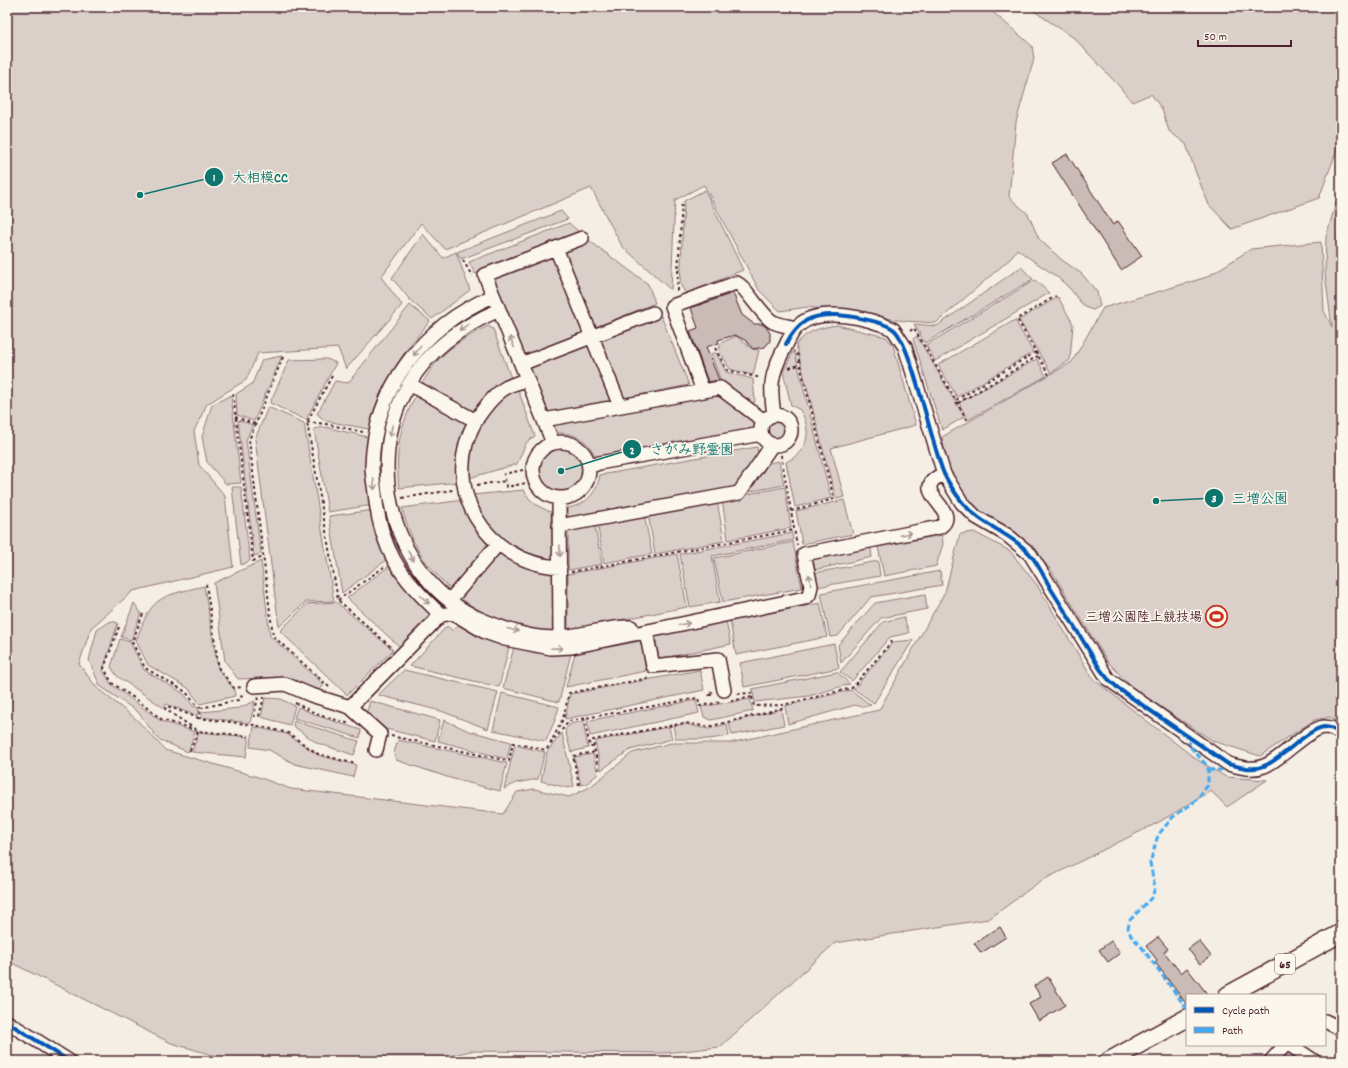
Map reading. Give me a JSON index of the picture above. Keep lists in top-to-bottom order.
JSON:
{
  "streets": {
    "main road": ["65"]
  },
  "places": {
    "other": ["大相模CC", "さがみ野霊園", "三増公園"],
    "sports": ["三増公園陸上競技場"]
  },
  "legend": ["Cycle path", "Path"],
  "scale_bar": "50 m"
}
